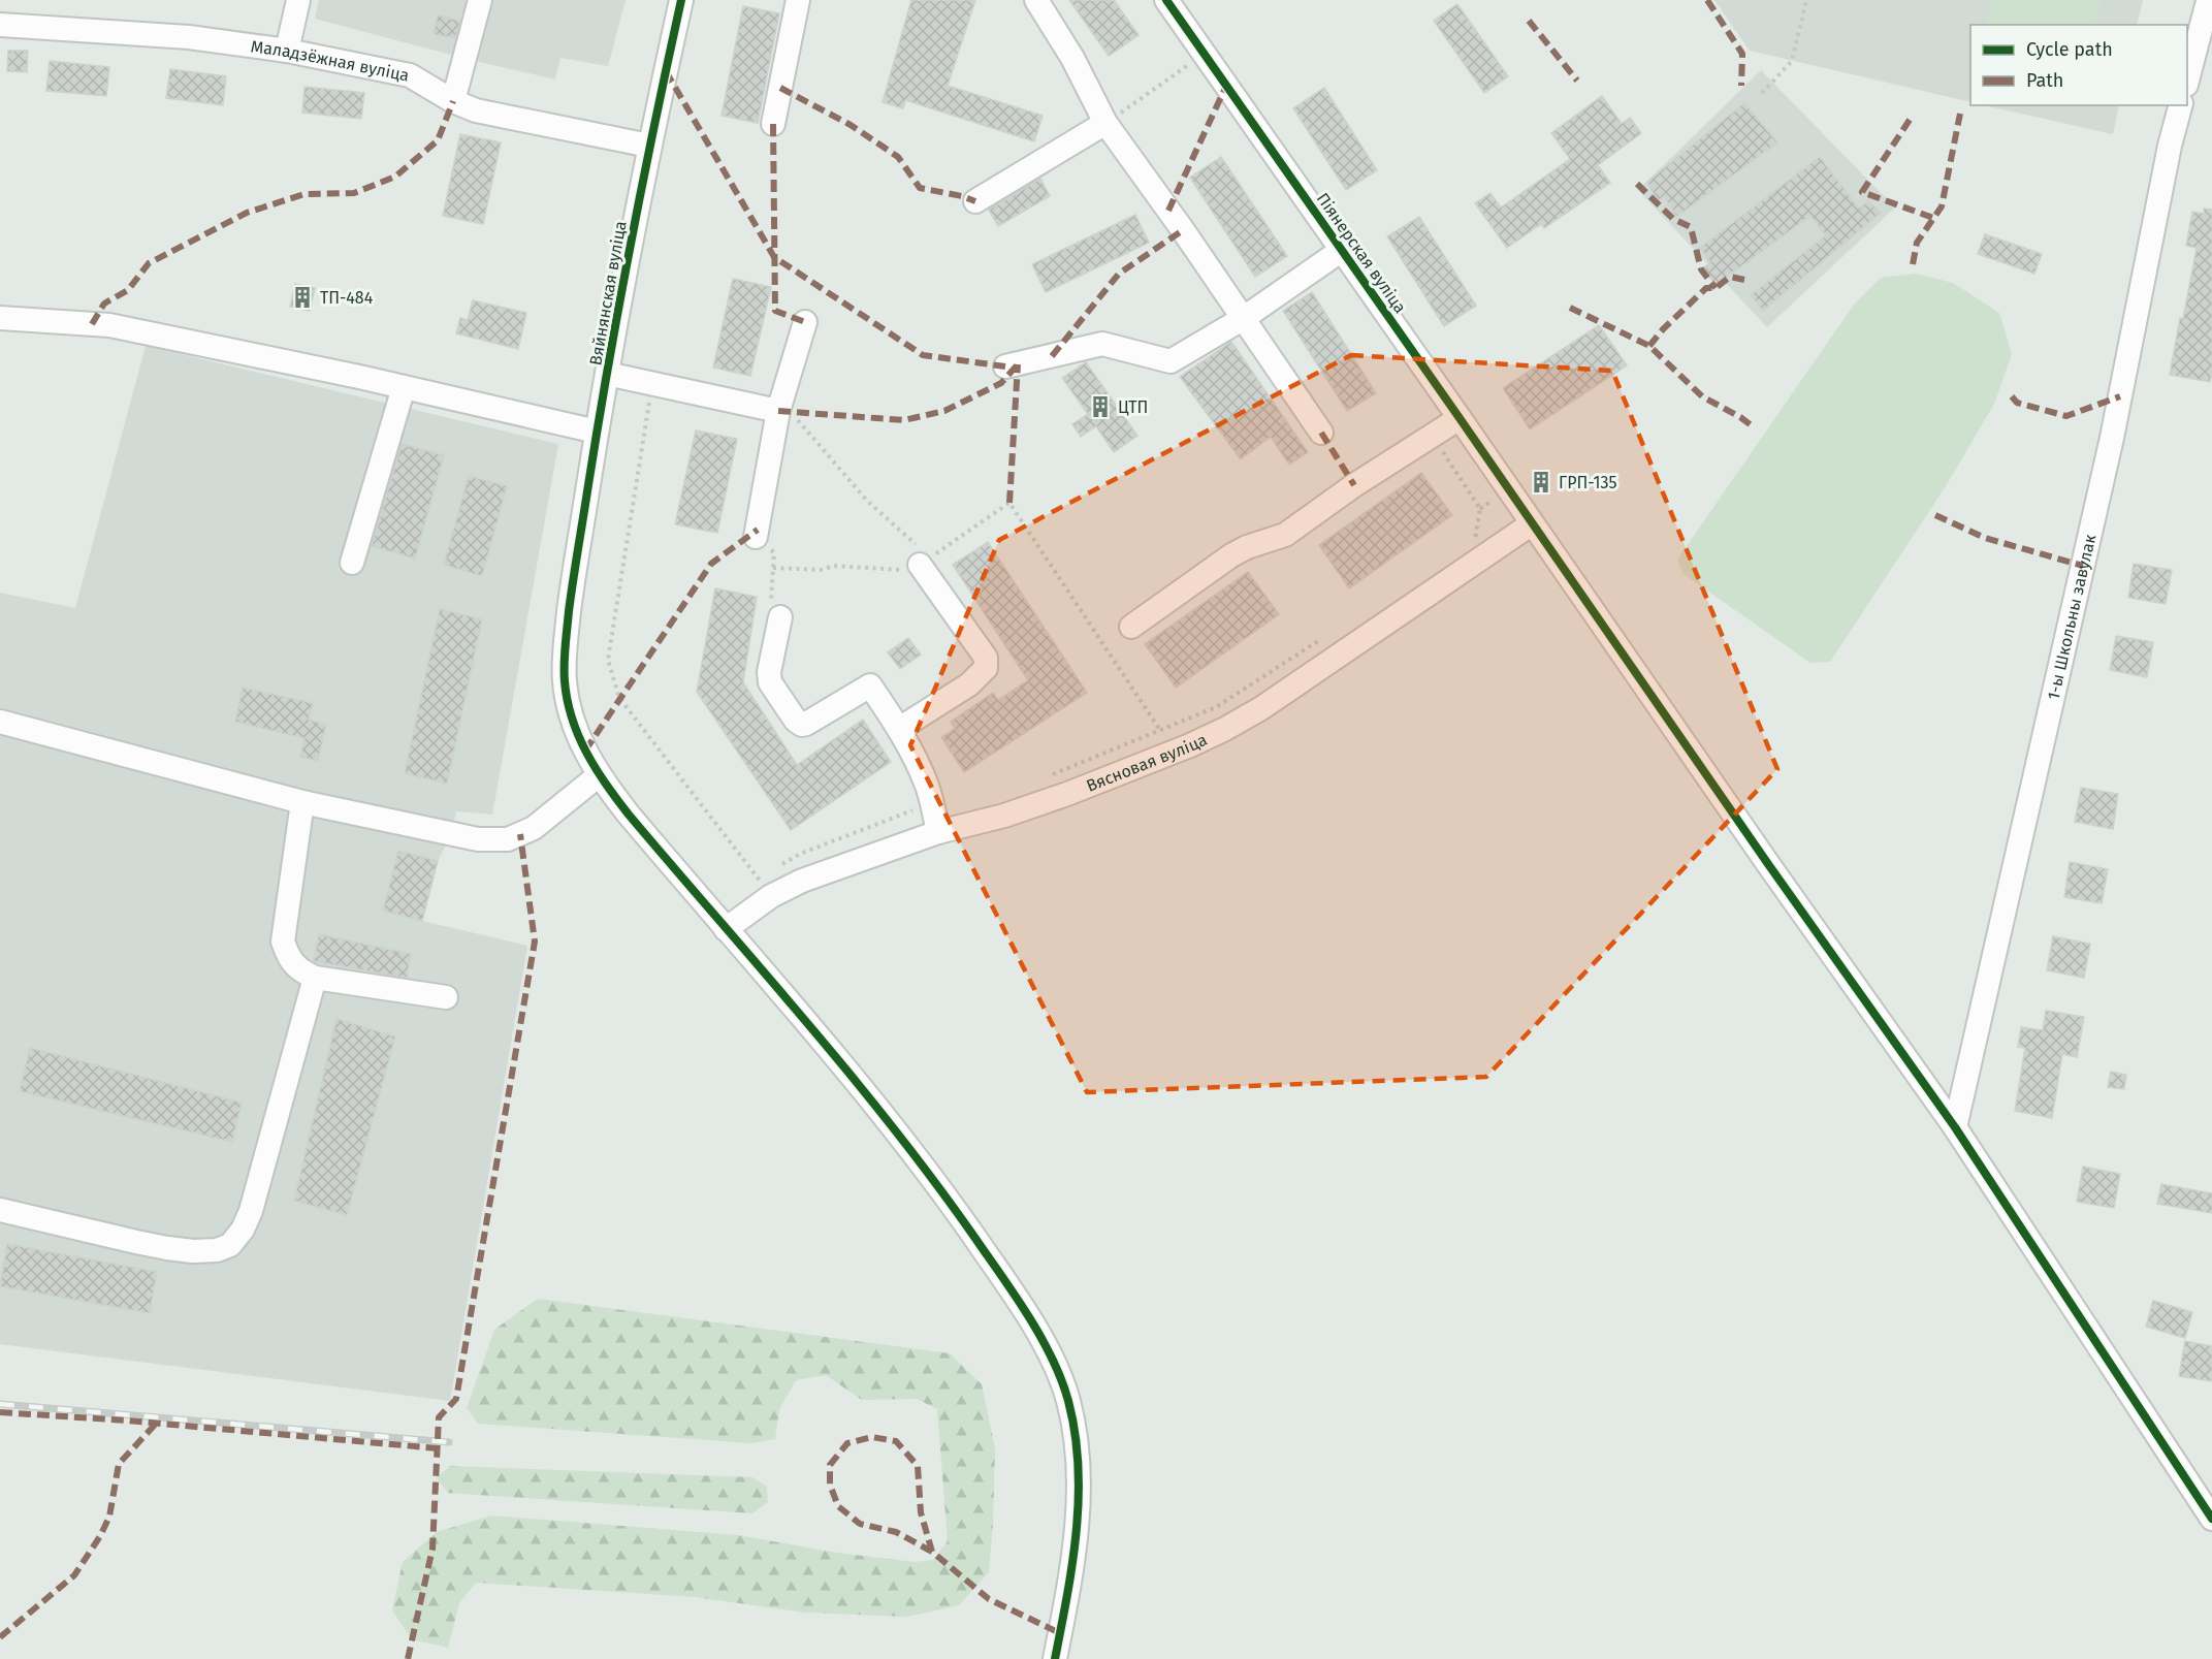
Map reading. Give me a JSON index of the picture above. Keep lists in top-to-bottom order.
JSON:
{
  "streets": {
    "street": [
      "Маладзёжная вуліца",
      "Піянерская вуліца",
      "Вяйнянская вуліца",
      "1-ы Школьны завулак",
      "Вясновая вуліца"
    ]
  },
  "crossings": [
    ["Маладзёжная вуліца", "Вяйнянская вуліца"],
    ["Піянерская вуліца", "1-ы Школьны завулак"],
    ["Піянерская вуліца", "Вясновая вуліца"],
    ["Вяйнянская вуліца", "Вясновая вуліца"]
  ],
  "places": {
    "building": ["ТП-484", "ЦТП", "ГРП-135"]
  },
  "legend": ["Cycle path", "Path"]
}
